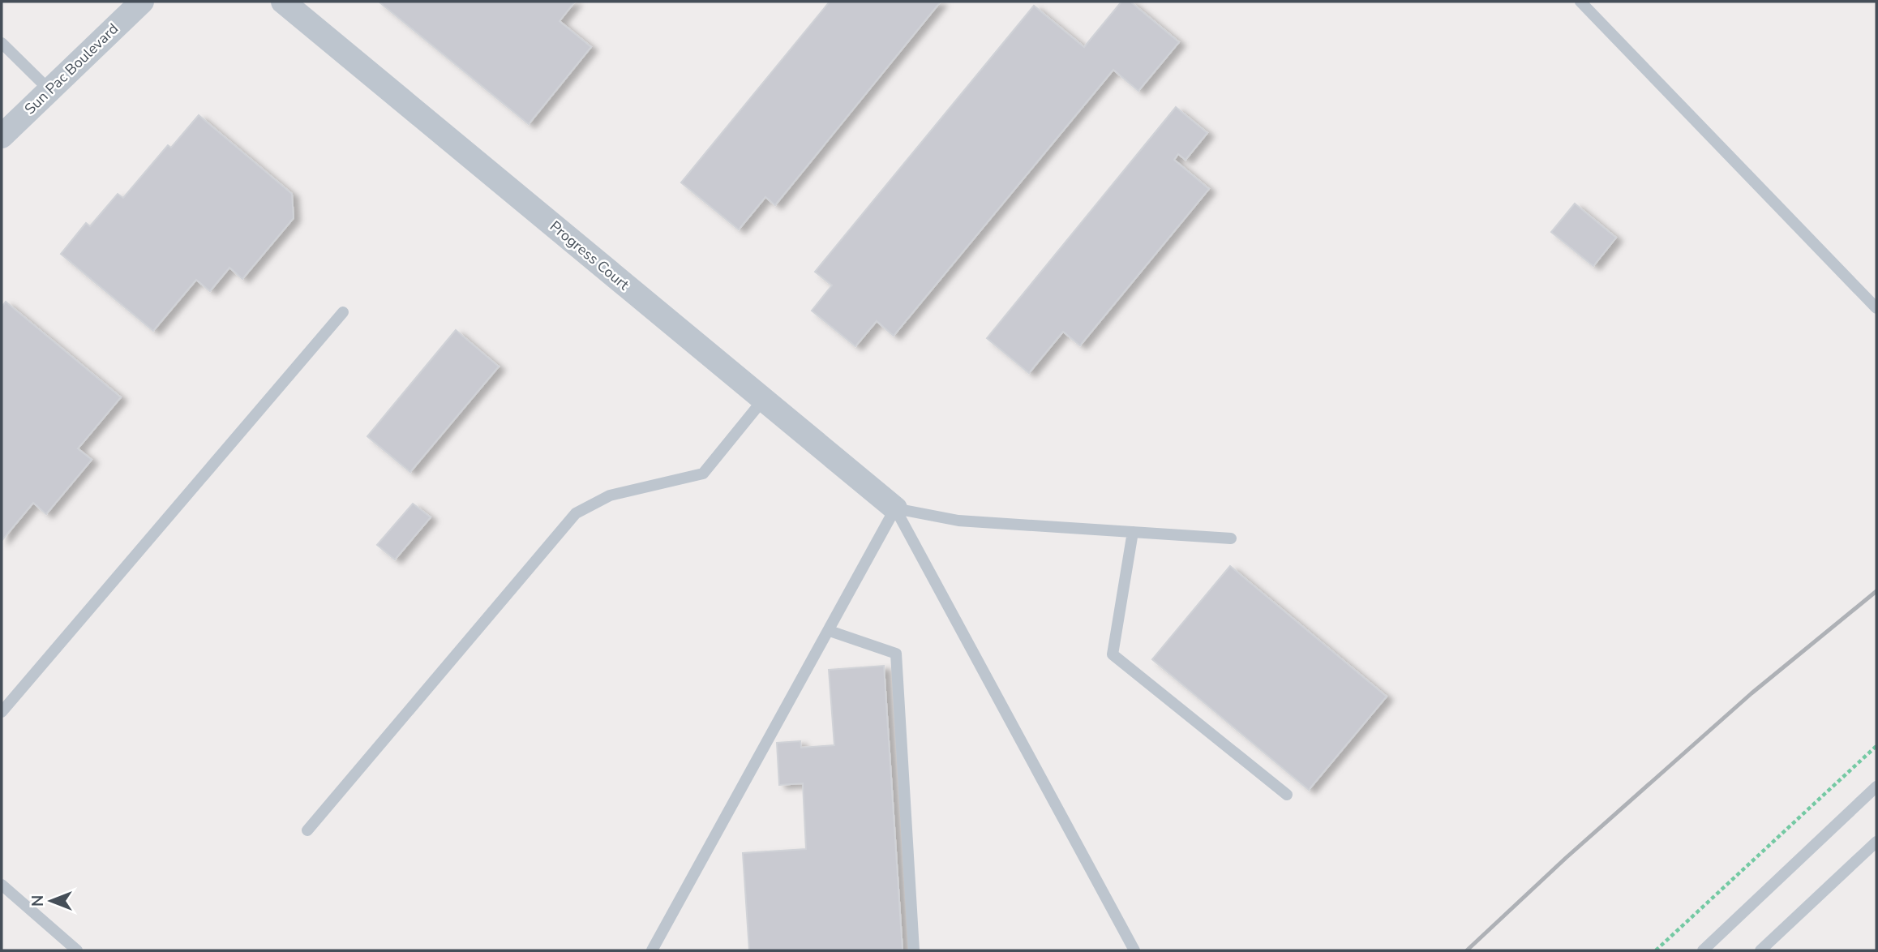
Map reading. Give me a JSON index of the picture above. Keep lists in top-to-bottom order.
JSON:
{
  "streets": {
    "street": ["Sun Pac Boulevard", "Progress Court"]
  },
  "north": "left"
}
